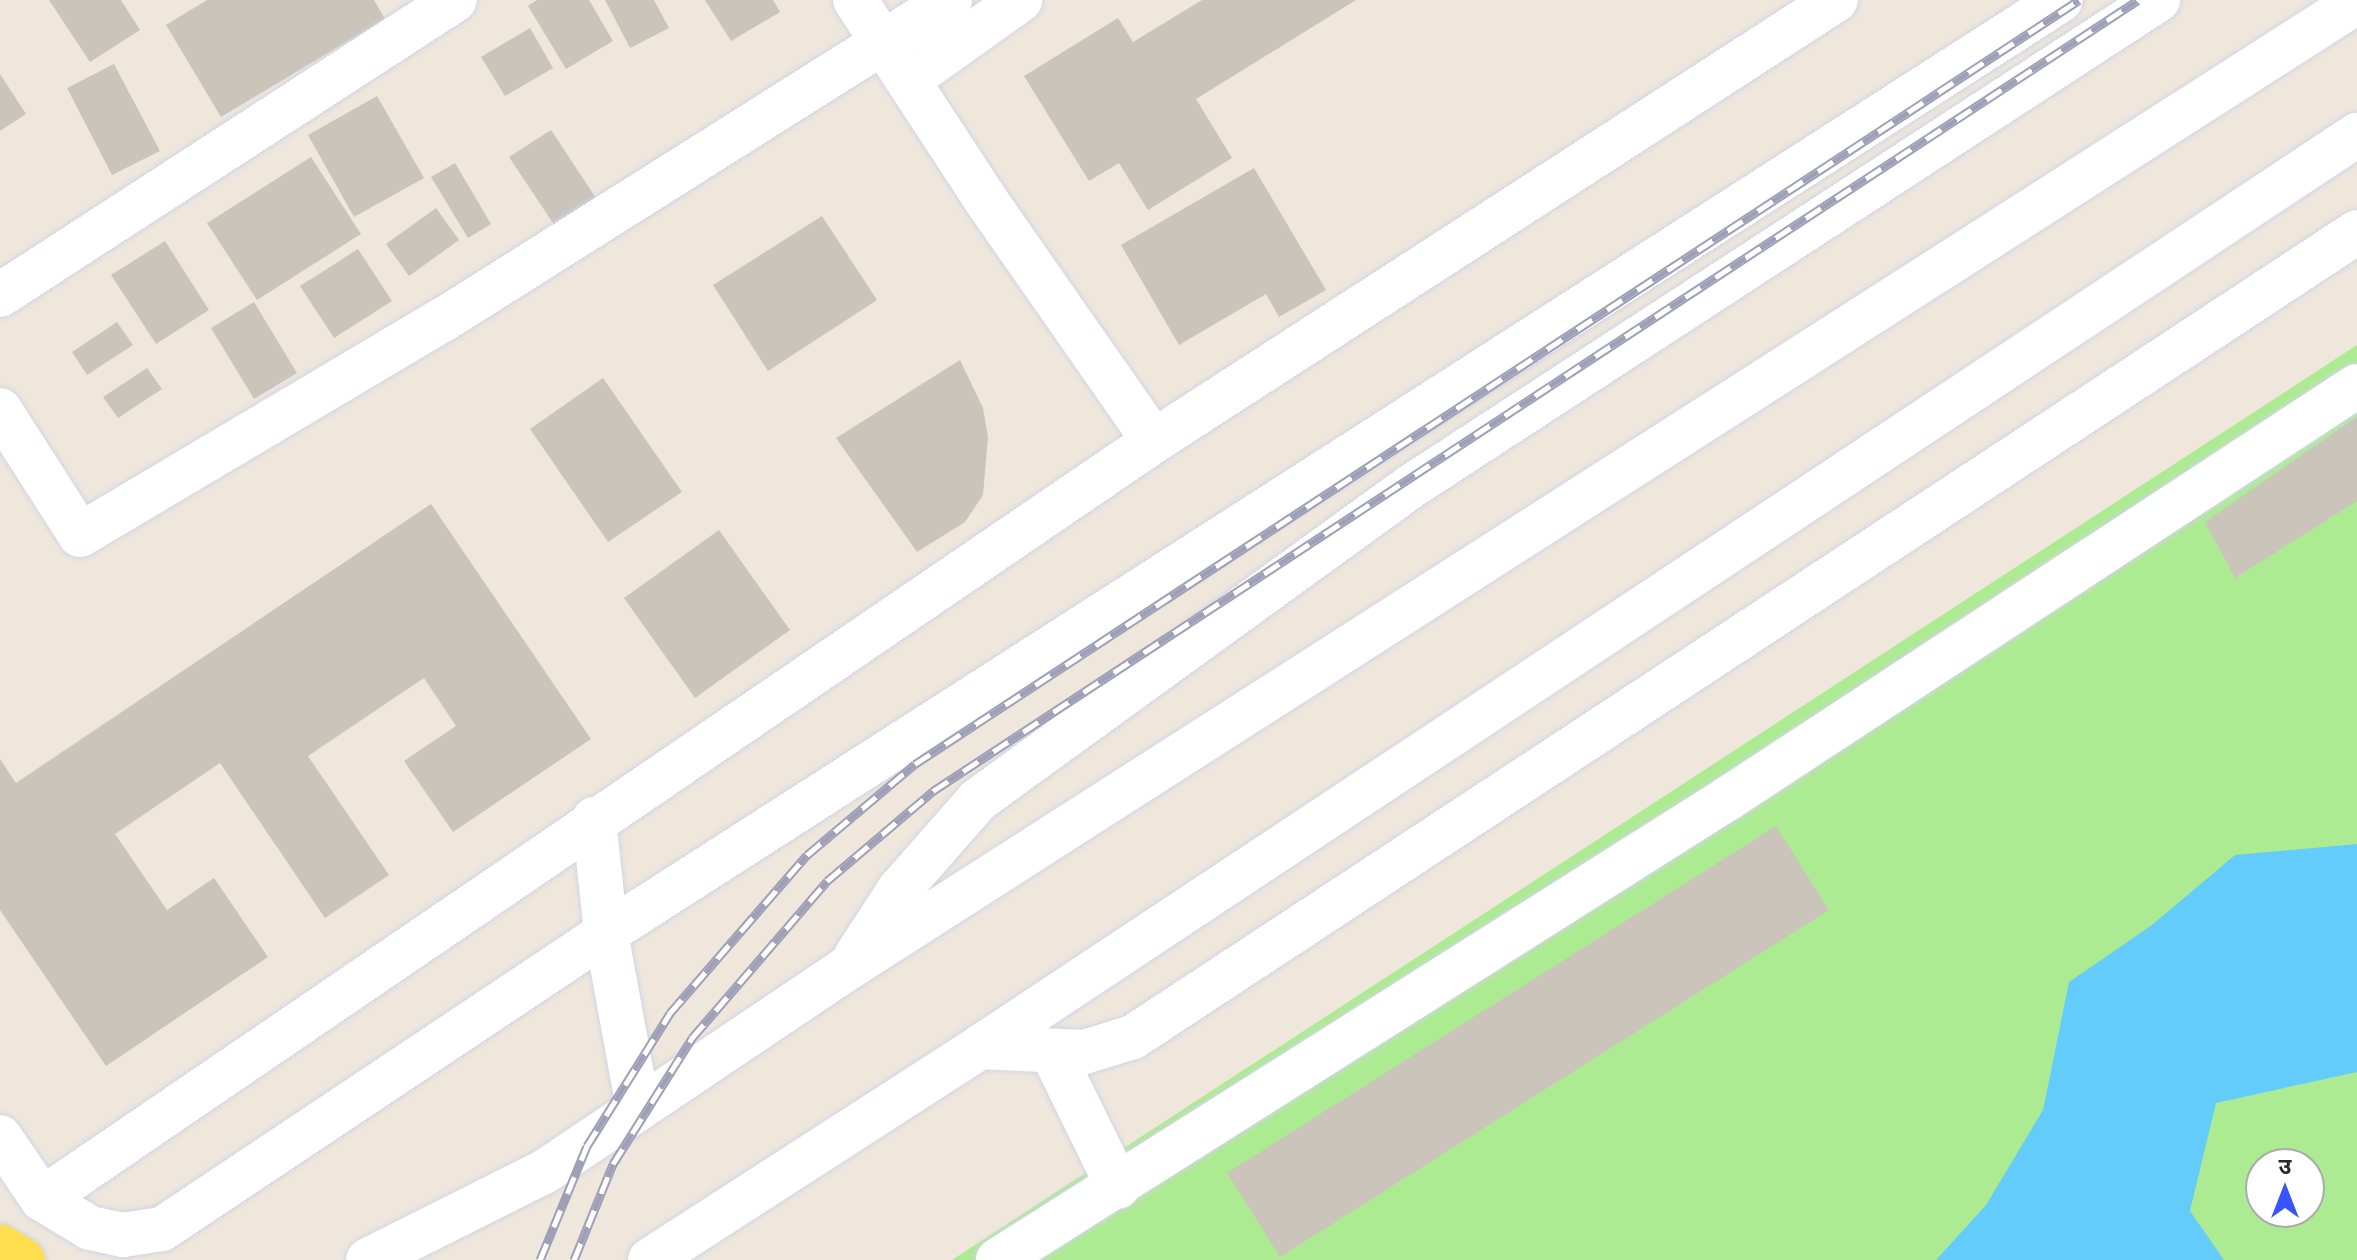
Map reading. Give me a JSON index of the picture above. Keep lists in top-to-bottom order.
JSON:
{
  "north": "top"
}
